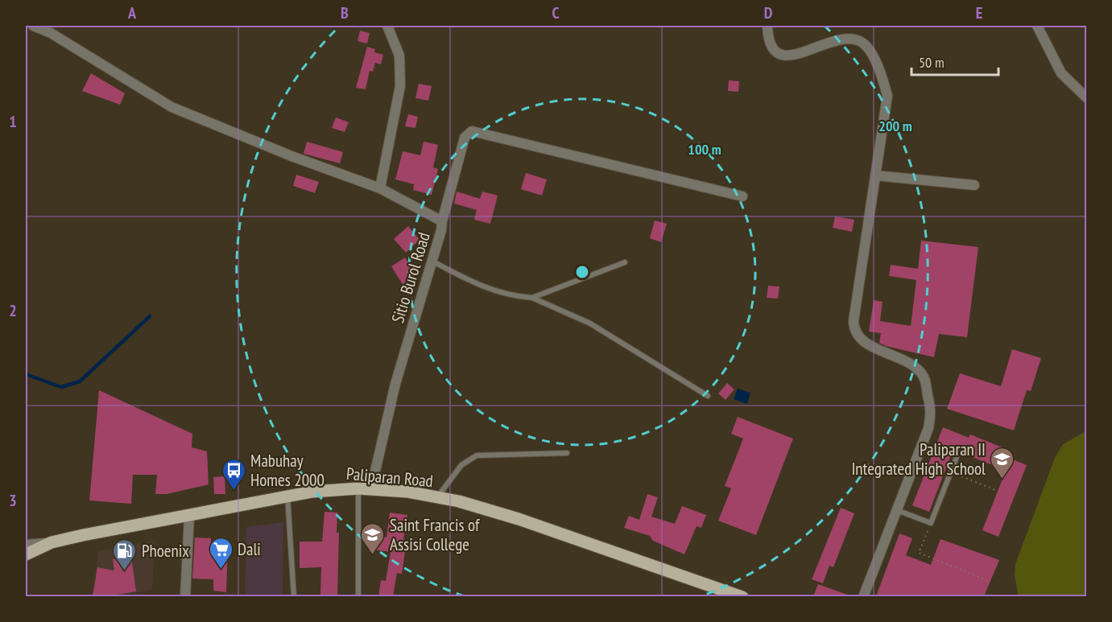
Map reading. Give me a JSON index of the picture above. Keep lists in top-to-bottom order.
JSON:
{
  "streets": {
    "main road": ["Paliparan Road"],
    "street": ["Sitio Burol Road"]
  },
  "crossings": [
    ["Sitio Burol Road", "Paliparan Road"]
  ],
  "places": {
    "school or university": ["Paliparan II Integrated High School", "Saint Francis of Assisi College"],
    "bus stop": ["Mabuhay Homes 2000"],
    "supermarket": ["Dali"],
    "fuel station": ["Phoenix"]
  },
  "scale_bar": "50 m",
  "grid": {
    "columns": [
      "A",
      "B",
      "C",
      "D",
      "E"
    ],
    "rows": ["1", "2", "3"]
  },
  "rings": ["200 m", "100 m"]
}
